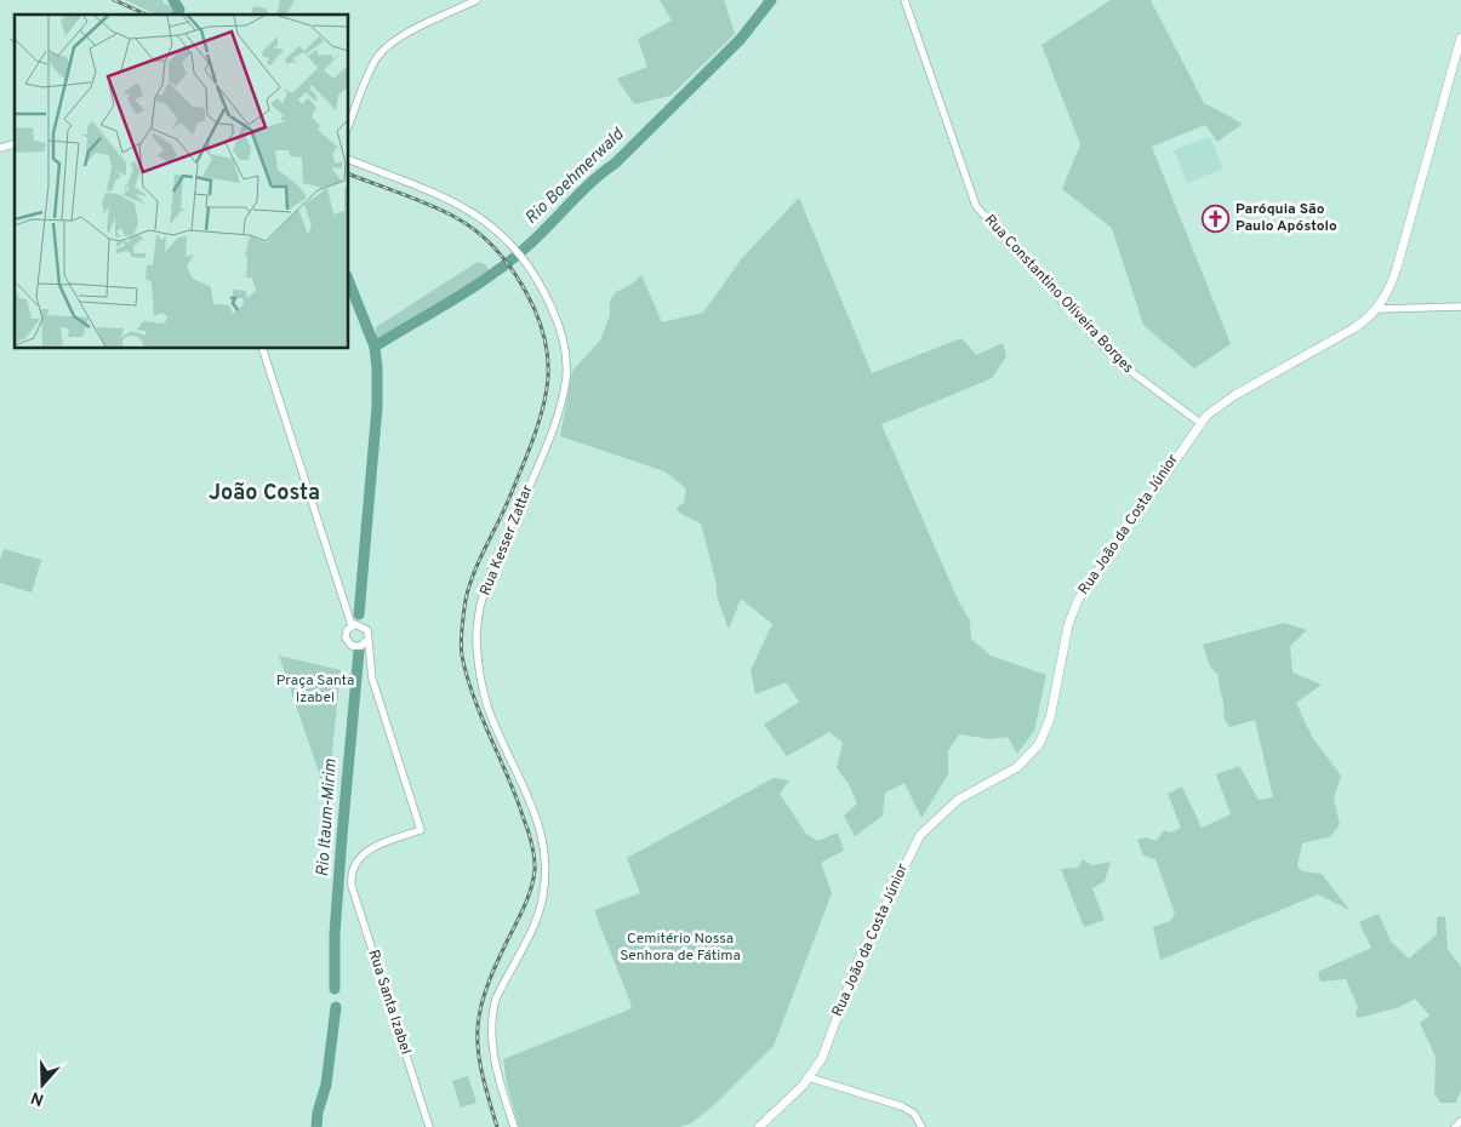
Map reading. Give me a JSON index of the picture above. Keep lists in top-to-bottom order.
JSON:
{
  "streets": {
    "main road": ["Rua João da Costa Júnior"],
    "street": ["Rua Constantino Oliveira Borges", "Rua Kesser Zattar", "Rua Santa Izabel"]
  },
  "crossings": [
    ["Rua Constantino Oliveira Borges", "Rua João da Costa Júnior"]
  ],
  "districts": ["João Costa"],
  "water": ["Rio Boehmerwald", "Rio Itaum-Mirim"],
  "parks": ["Praça Santa Izabel", "Cemitério Nossa Senhora de Fátima"],
  "places": {
    "church": ["Paróquia São Paulo Apóstolo"]
  },
  "north": "bottom"
}
